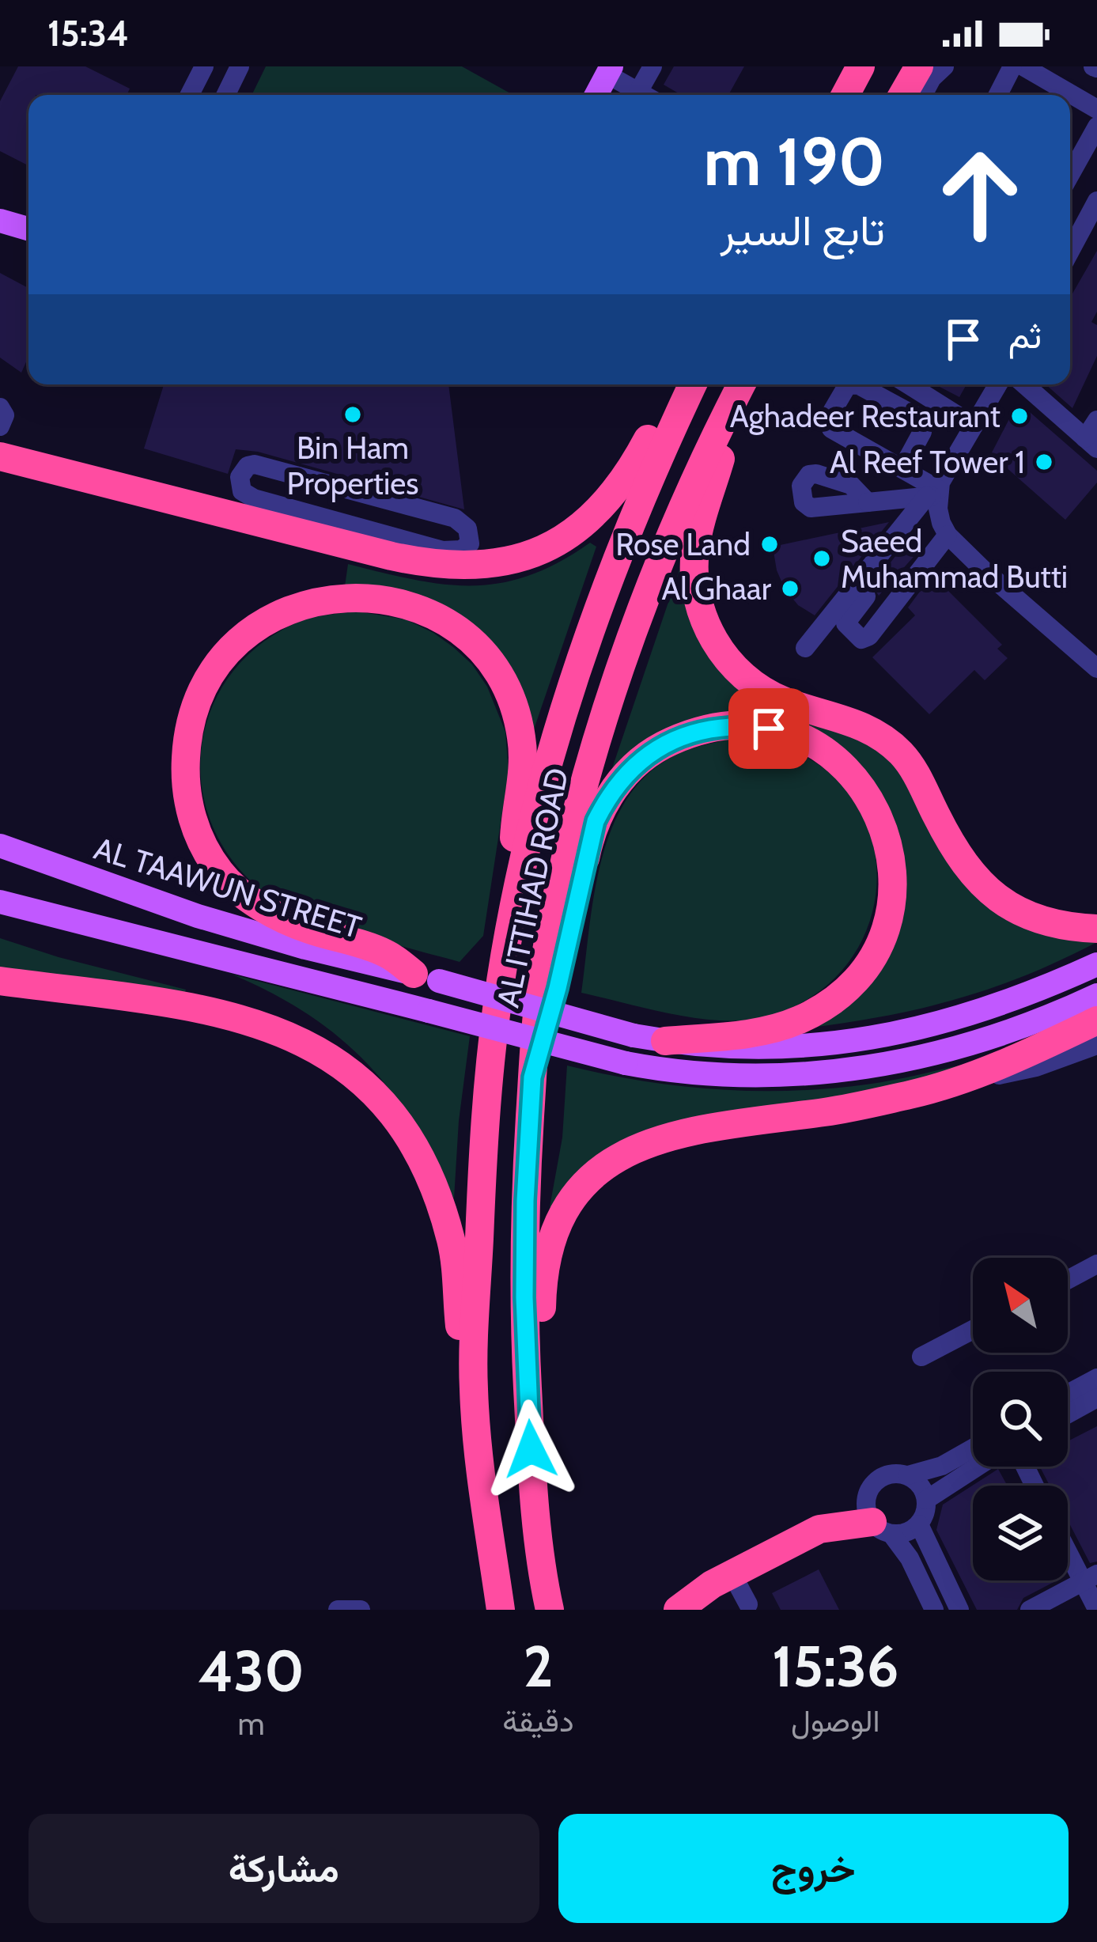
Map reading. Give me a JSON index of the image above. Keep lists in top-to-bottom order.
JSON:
{
  "streets": {
    "highway": ["AL ITTIHAD ROAD"],
    "main road": ["AL TAAWUN STREET"]
  },
  "places": [
    "Bin Ham Properties",
    "Aghadeer Restaurant",
    "Al Reef Tower 1",
    "Rose Land",
    "Saeed Muhammad Butti",
    "Al Ghaar"
  ],
  "north": "top left",
  "page": {
    "status": "15:34",
    "turn": ["190 m", "تابع السير"],
    "then": "ثم",
    "eta": [
      "15:36",
      "الوصول",
      "2",
      "دقيقة",
      "430",
      "m"
    ],
    "buttons": ["خروج", "مشاركة"]
  }
}
